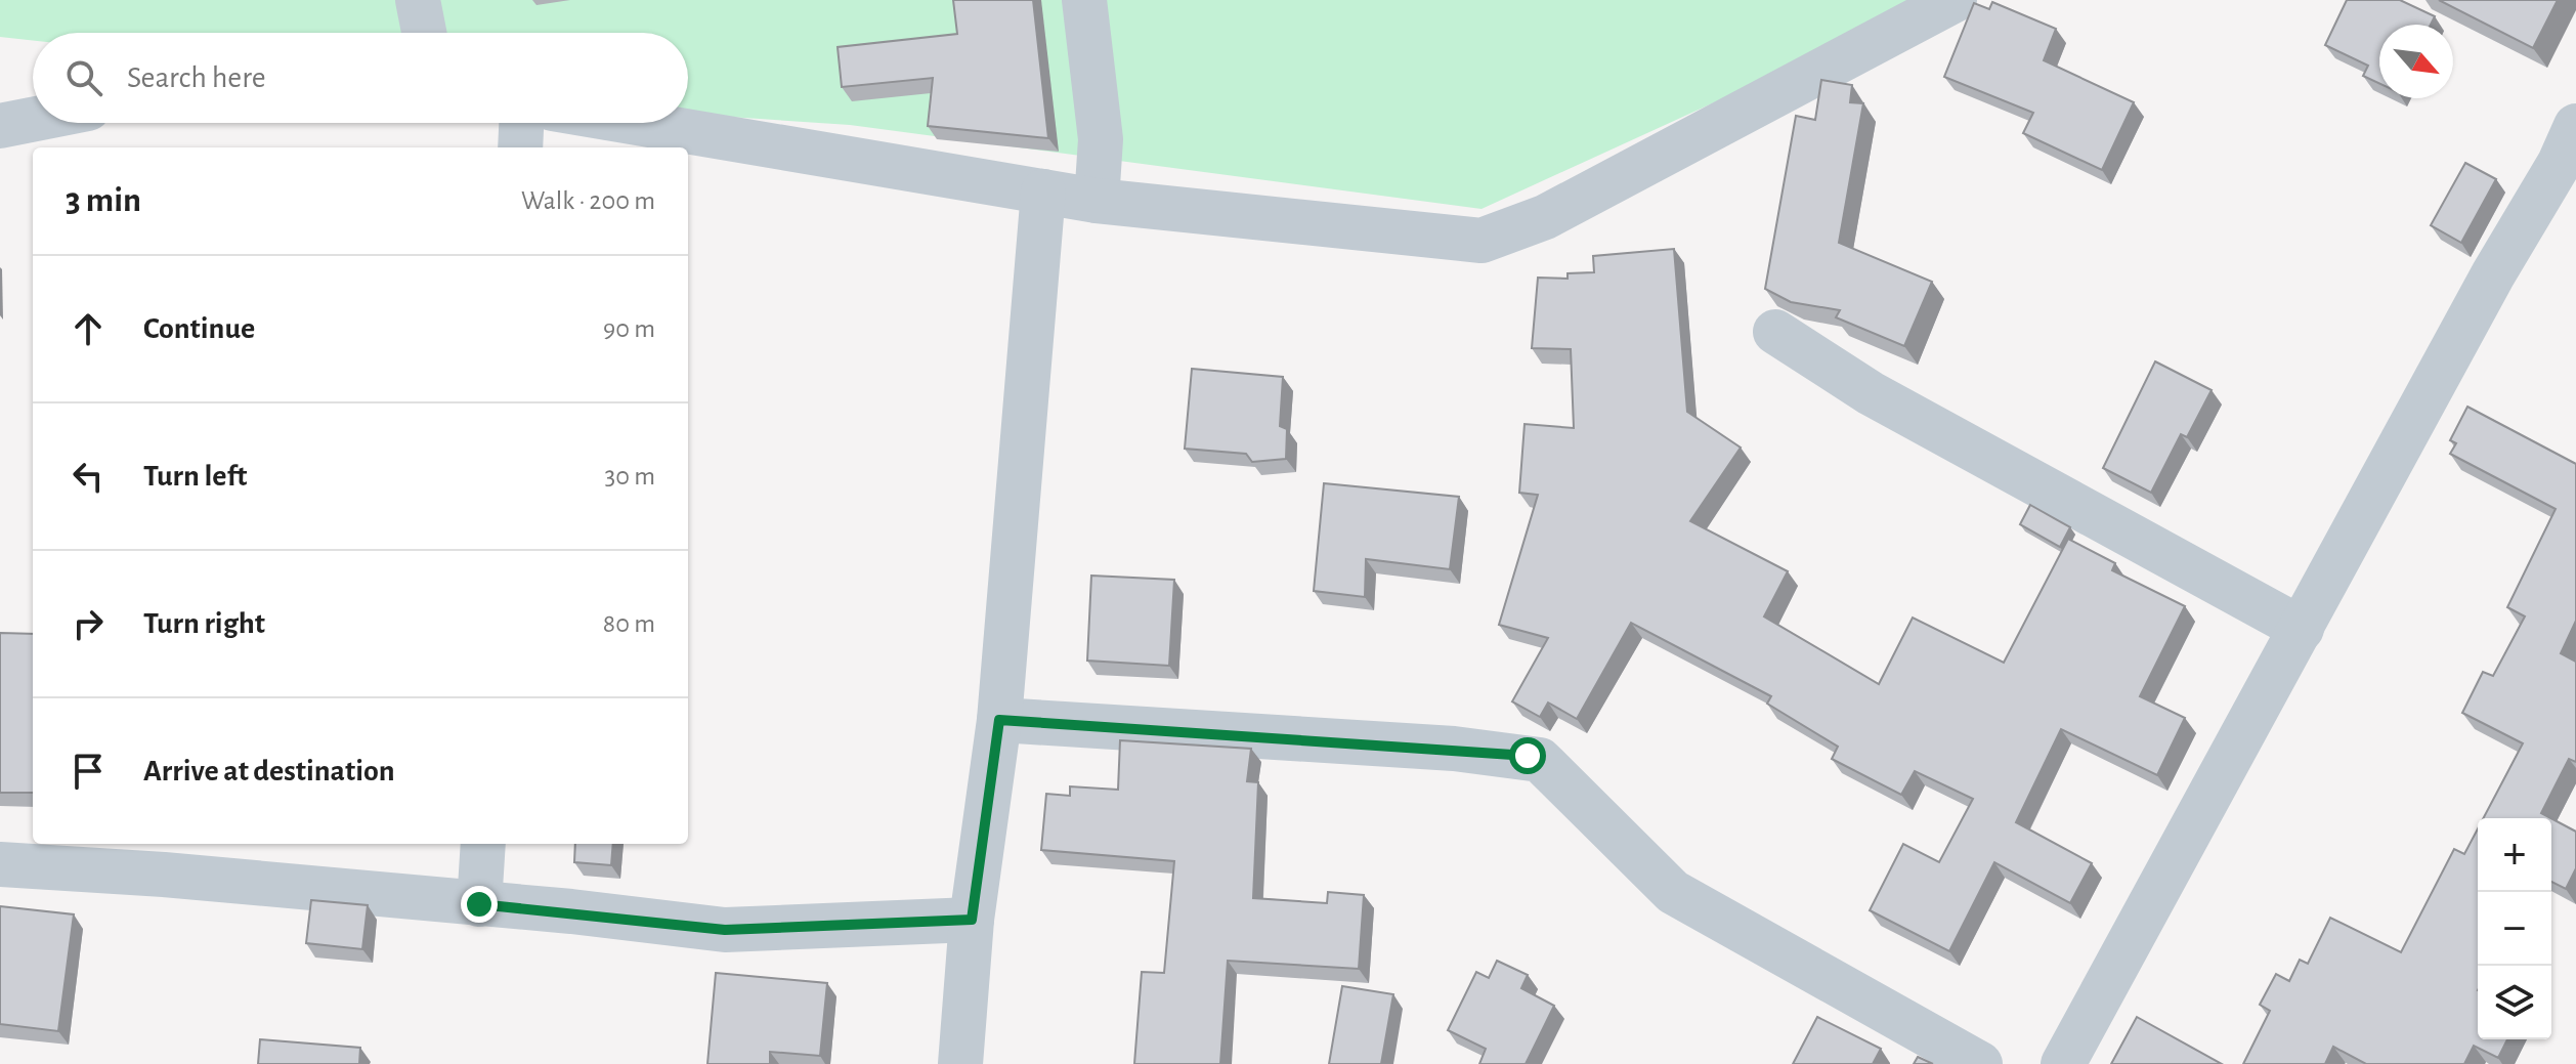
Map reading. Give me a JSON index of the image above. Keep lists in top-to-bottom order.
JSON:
{
  "north": "bottom right",
  "page": {
    "search": "Search here",
    "heading": ["3 min", "Walk · 200 m"],
    "list": [
      ["Continue", "90 m"],
      ["Turn left", "30 m"],
      ["Turn right", "80 m"],
      "Arrive at destination"
    ],
    "map_buttons": ["+", "−"]
  }
}
